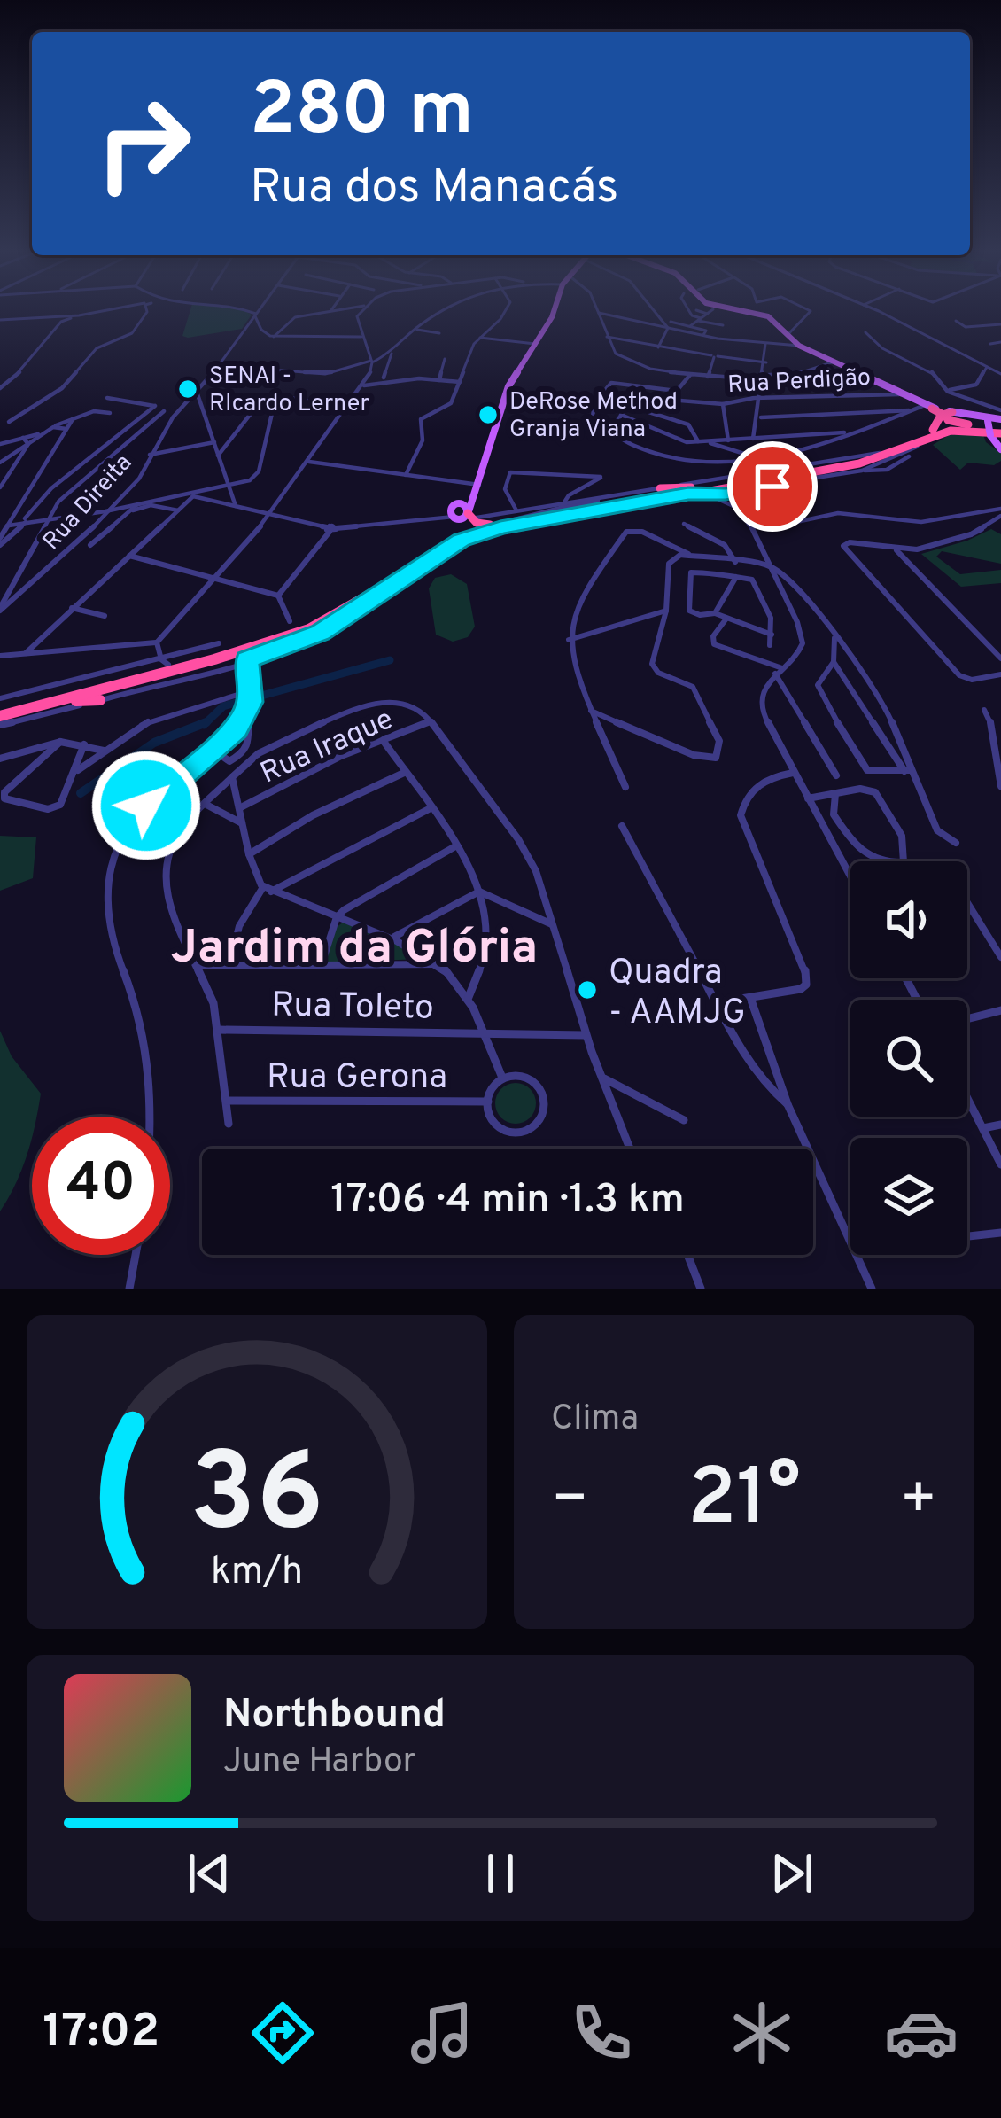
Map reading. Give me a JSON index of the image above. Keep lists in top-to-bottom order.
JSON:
{
  "streets": {
    "street": [
      "Rua Perdigão",
      "Rua Direita",
      "Rua Iraque",
      "Rua Toleto",
      "Rua Gerona"
    ]
  },
  "districts": ["Jardim da Glória"],
  "places": ["SENAI - RIcardo Lerner", "DeRose Method Granja Viana", "Quadra - AAMJG"],
  "page": {
    "turn": ["280 m", "Rua dos Manacás"],
    "limit": "40",
    "trip": "17:06 · 4 min · 1.3 km",
    "tile": "Clima",
    "heat": ["−", "21°", "+"],
    "song": ["Northbound", "June Harbor"],
    "tabs": "17:02",
    "gauge": ["36", "km/h"]
  }
}
